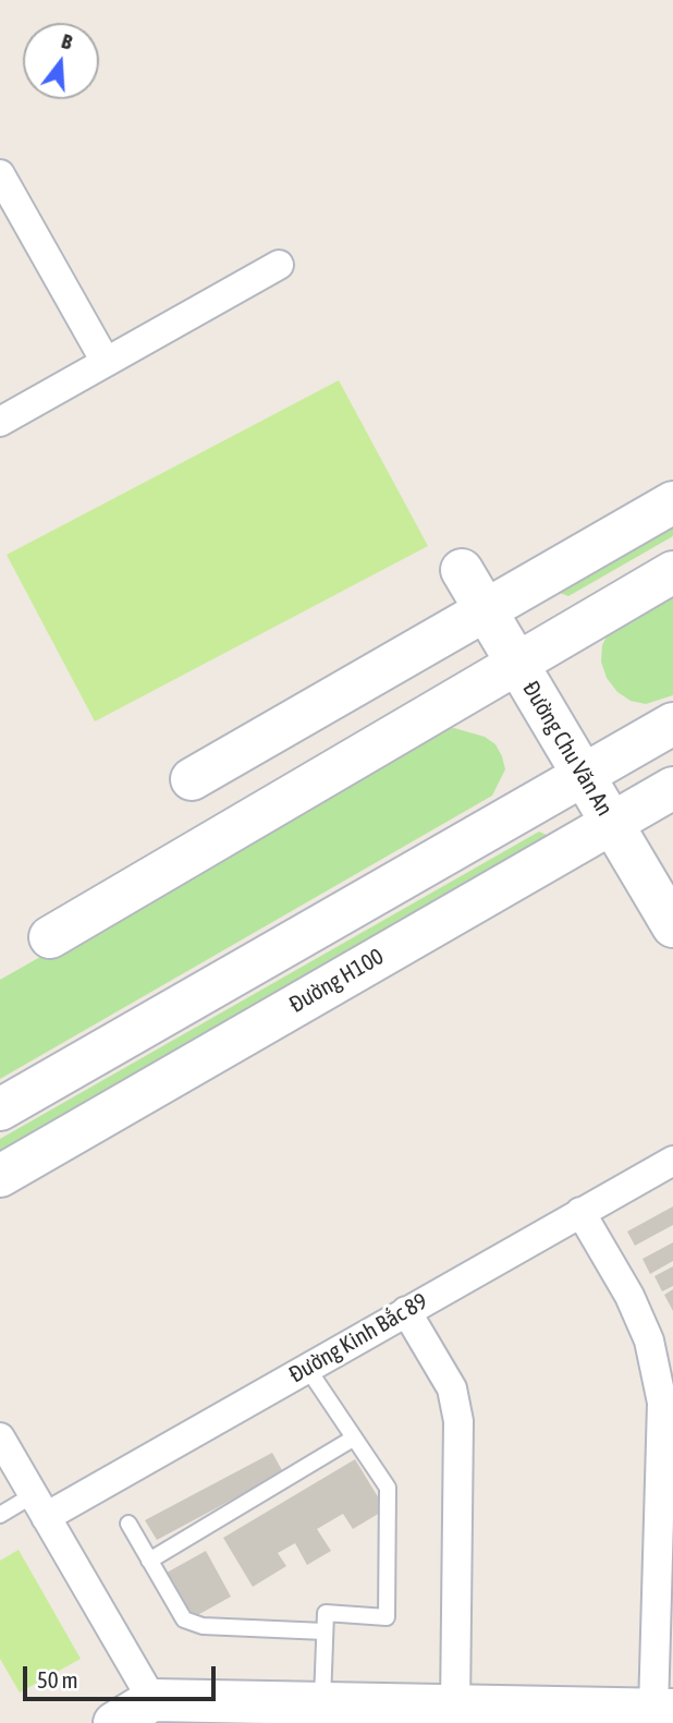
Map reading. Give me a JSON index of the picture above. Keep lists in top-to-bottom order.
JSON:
{
  "streets": {
    "main road": ["Đường Chu Văn An", "Đường H100"],
    "street": ["Đường Kinh Bắc 89"]
  },
  "crossings": [
    ["Đường Chu Văn An", "Đường H100"]
  ],
  "scale_bar": "50 m",
  "north": "top"
}
